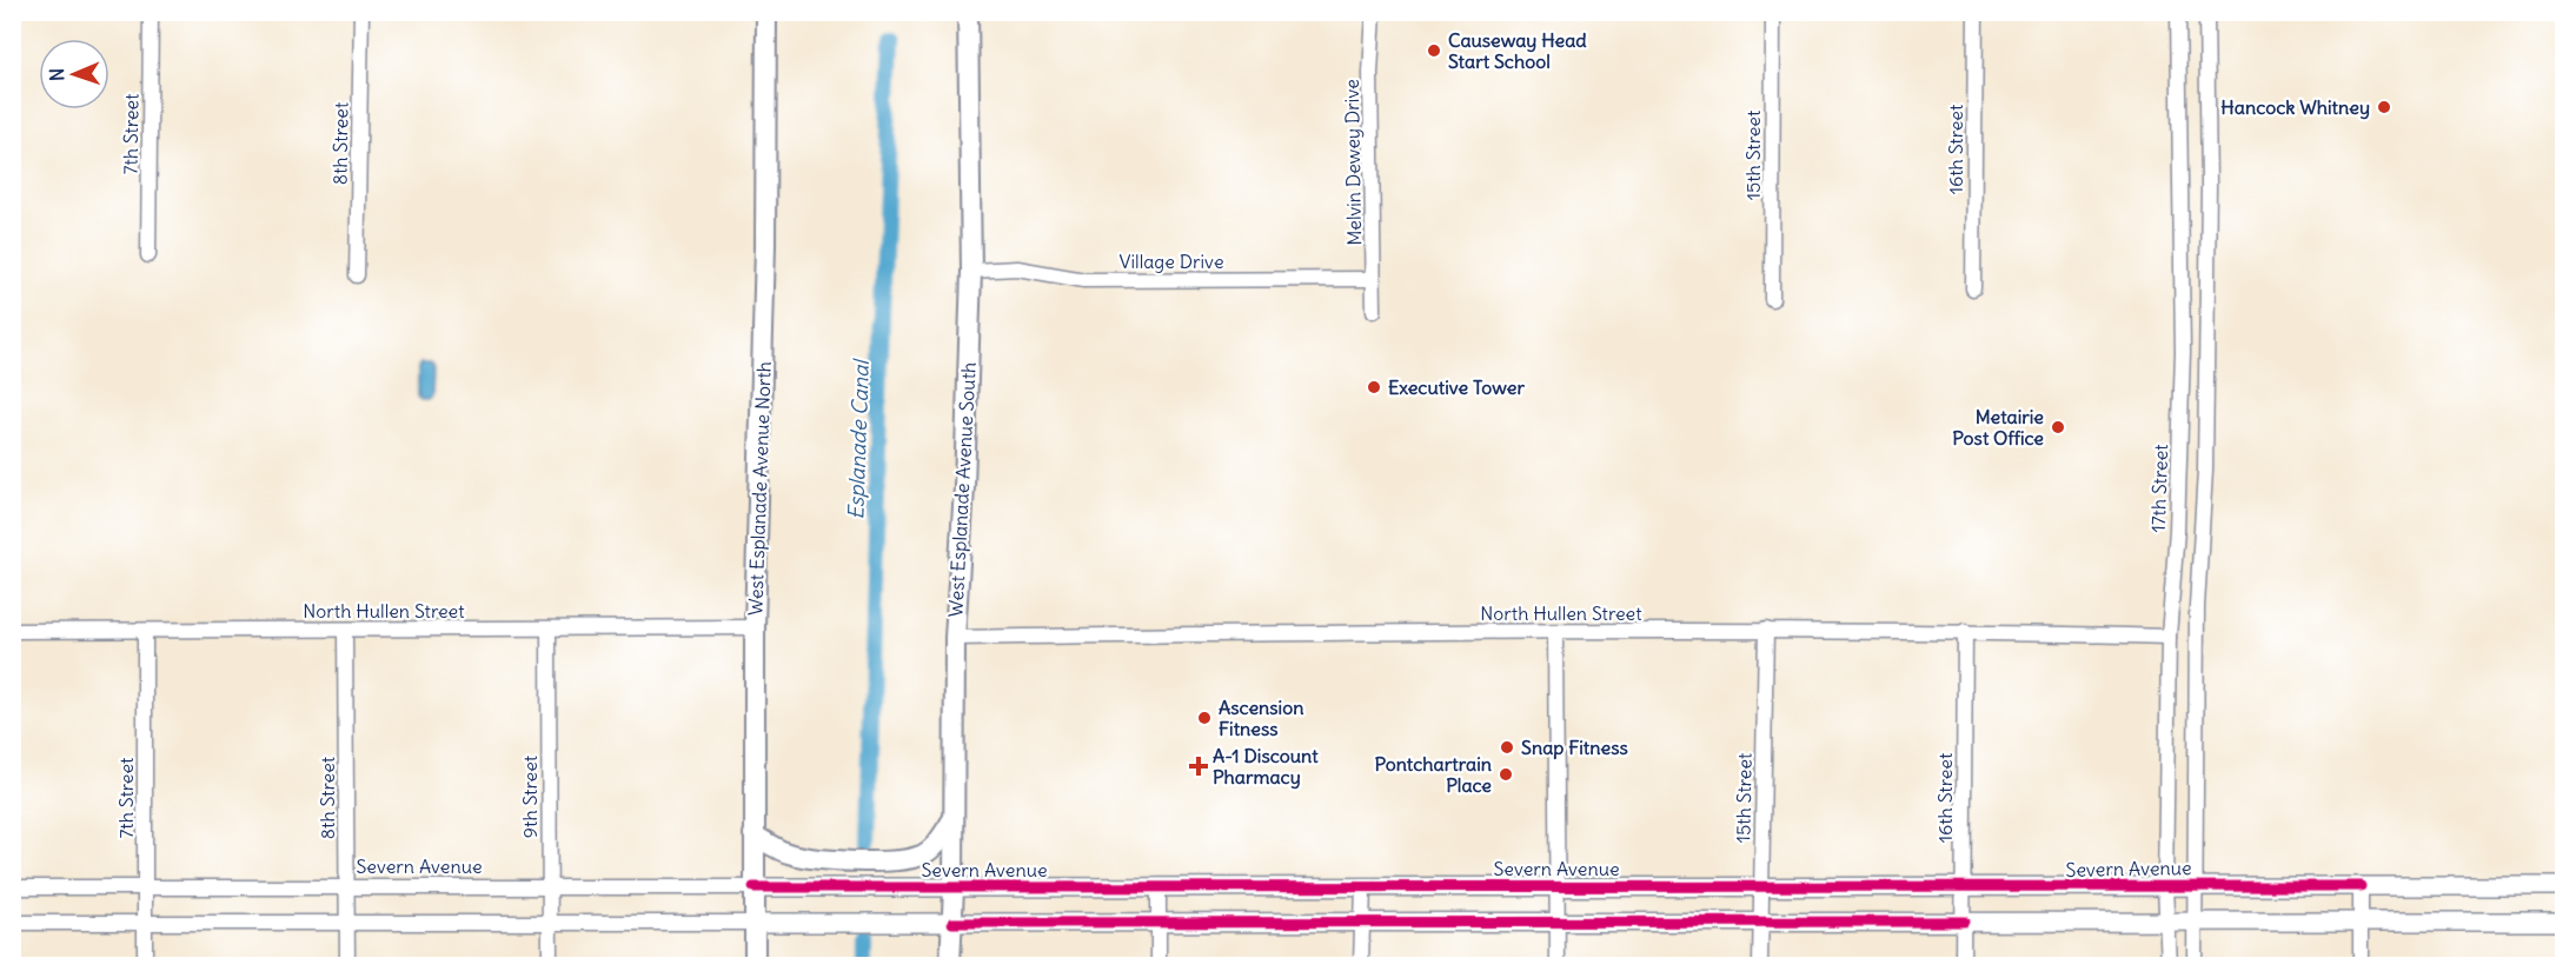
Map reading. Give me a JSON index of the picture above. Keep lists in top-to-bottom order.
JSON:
{
  "streets": {
    "main road": ["West Esplanade Avenue North", "West Esplanade Avenue South"],
    "street": [
      "7th Street",
      "8th Street",
      "16th Street",
      "15th Street",
      "Melvin Dewey Drive",
      "Village Drive",
      "17th Street",
      "North Hullen Street",
      "9th Street",
      "Severn Avenue"
    ]
  },
  "crossings": [
    ["7th Street", "North Hullen Street"],
    ["7th Street", "Severn Avenue"],
    ["8th Street", "North Hullen Street"],
    ["8th Street", "Severn Avenue"],
    ["16th Street", "North Hullen Street"],
    ["16th Street", "Severn Avenue"],
    ["15th Street", "North Hullen Street"],
    ["15th Street", "Severn Avenue"],
    ["Melvin Dewey Drive", "Village Drive"],
    ["Village Drive", "West Esplanade Avenue South"],
    ["West Esplanade Avenue North", "North Hullen Street"],
    ["West Esplanade Avenue North", "Severn Avenue"],
    ["17th Street", "North Hullen Street"],
    ["17th Street", "Severn Avenue"],
    ["West Esplanade Avenue South", "North Hullen Street"],
    ["West Esplanade Avenue South", "Severn Avenue"],
    ["North Hullen Street", "9th Street"],
    ["9th Street", "Severn Avenue"]
  ],
  "water": ["Esplanade Canal"],
  "places": {
    "other": [
      "Causeway Head Start School",
      "Hancock Whitney",
      "Executive Tower",
      "Metairie Post Office",
      "Ascension Fitness",
      "Snap Fitness",
      "Pontchartrain Place"
    ],
    "health": ["A-1 Discount Pharmacy"]
  },
  "north": "left"
}
